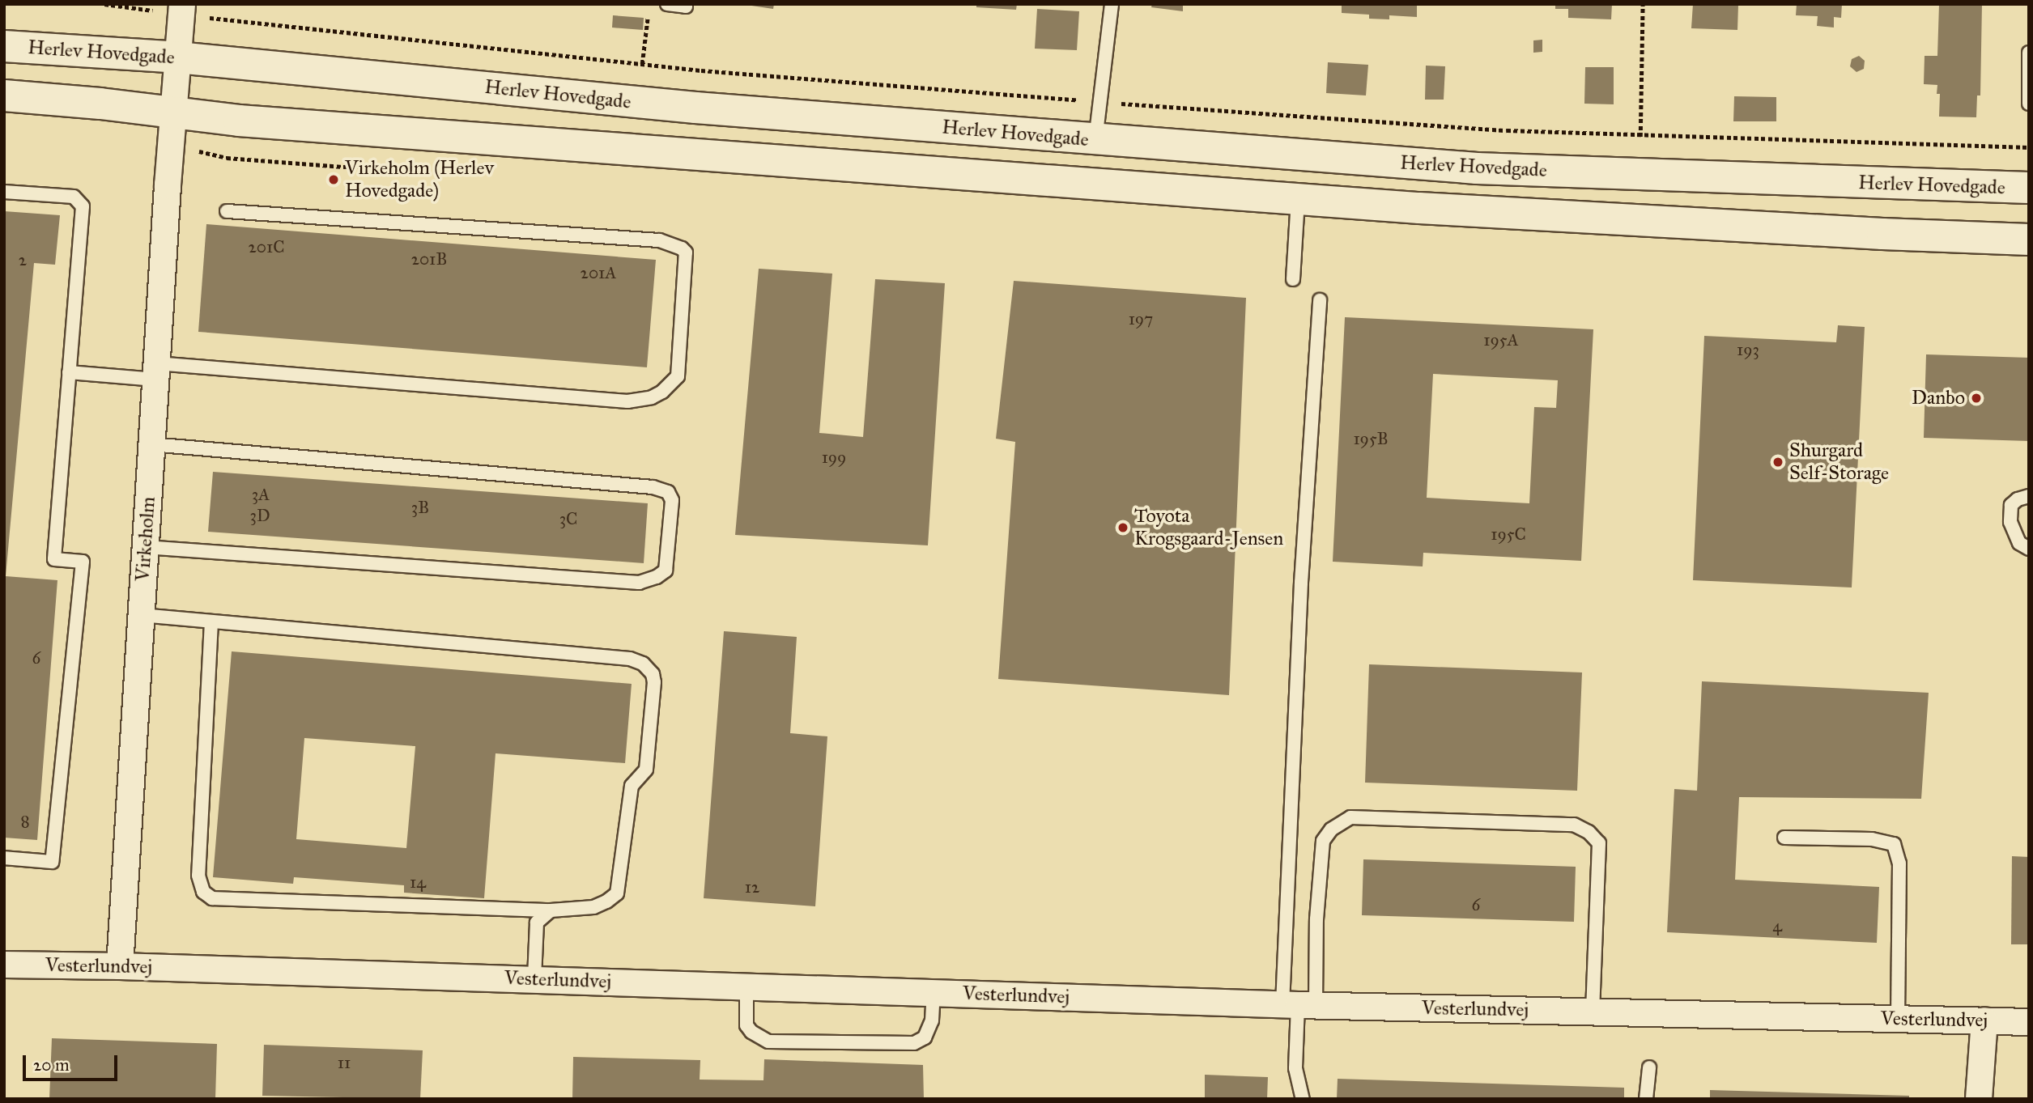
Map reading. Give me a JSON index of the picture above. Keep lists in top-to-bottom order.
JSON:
{
  "streets": {
    "main road": ["Herlev Hovedgade"],
    "street": ["Virkeholm", "Vesterlundvej"]
  },
  "crossings": [
    ["Herlev Hovedgade", "Virkeholm"],
    ["Virkeholm", "Vesterlundvej"]
  ],
  "places": [
    "Virkeholm (Herlev Hovedgade)",
    "Danbo",
    "Shurgard Self-Storage",
    "Toyota Krogsgaard-Jensen"
  ],
  "house_numbers": [
    "201C",
    "201B",
    "2",
    "201A",
    "197",
    "195A",
    "193",
    "195B",
    "199",
    "3A",
    "3B",
    "3D",
    "3C",
    "195C",
    "6",
    "8",
    "14",
    "12",
    "6",
    "4",
    "11"
  ],
  "scale_bar": "20 m"
}
